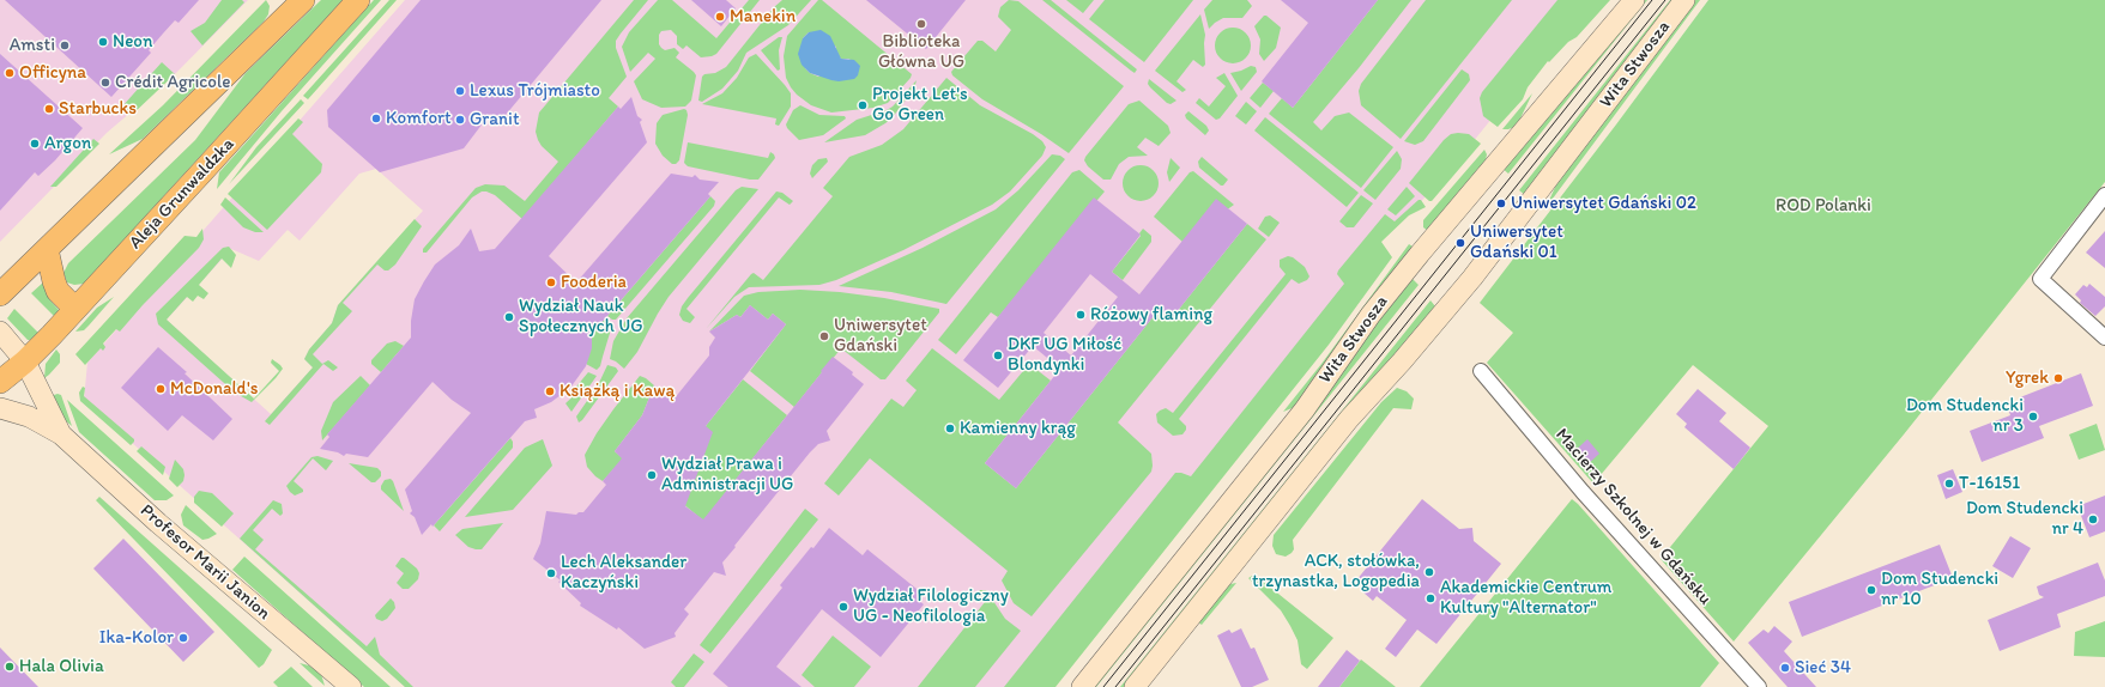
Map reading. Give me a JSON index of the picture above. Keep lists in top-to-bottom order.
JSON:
{
  "streets": {
    "main road": ["Aleja Grunwaldzka"],
    "street": ["Wita Stwosza", "Macierzy Szkolnej w Gdańsku", "Profesor Marii Janion"]
  },
  "crossings": [
    ["Aleja Grunwaldzka", "Profesor Marii Janion"]
  ],
  "parks": ["ROD Polanki"],
  "places": [
    "Manekin",
    "Biblioteka Główna UG",
    "Neon",
    "Amsti",
    "Officyna",
    "Crédit Agricole",
    "Lexus Trójmiasto",
    "Projekt Let's Go Green",
    "Starbucks",
    "Komfort",
    "Granit",
    "Argon",
    "Uniwersytet Gdański 02",
    "Uniwersytet Gdański 01",
    "Fooderia",
    "Różowy flaming",
    "Wydział Nauk Społecznych UG",
    "Uniwersytet Gdański",
    "DKF UG Miłość Blondynki",
    "Ygrek",
    "McDonald's",
    "Książką i Kawą",
    "Dom Studencki nr 3",
    "Kamienny krąg",
    "Wydział Prawa i Administracji UG",
    "T-16151",
    "Dom Studencki nr 4",
    "ACK, stołówka, trzynastka, Logopedia",
    "Lech Aleksander Kaczyński",
    "Dom Studencki nr 10",
    "Akademickie Centrum Kultury \"Alternator\"",
    "Wydział Filologiczny UG - Neofilologia",
    "Ika-Kolor",
    "Hala Olivia",
    "Sieć 34"
  ]
}
